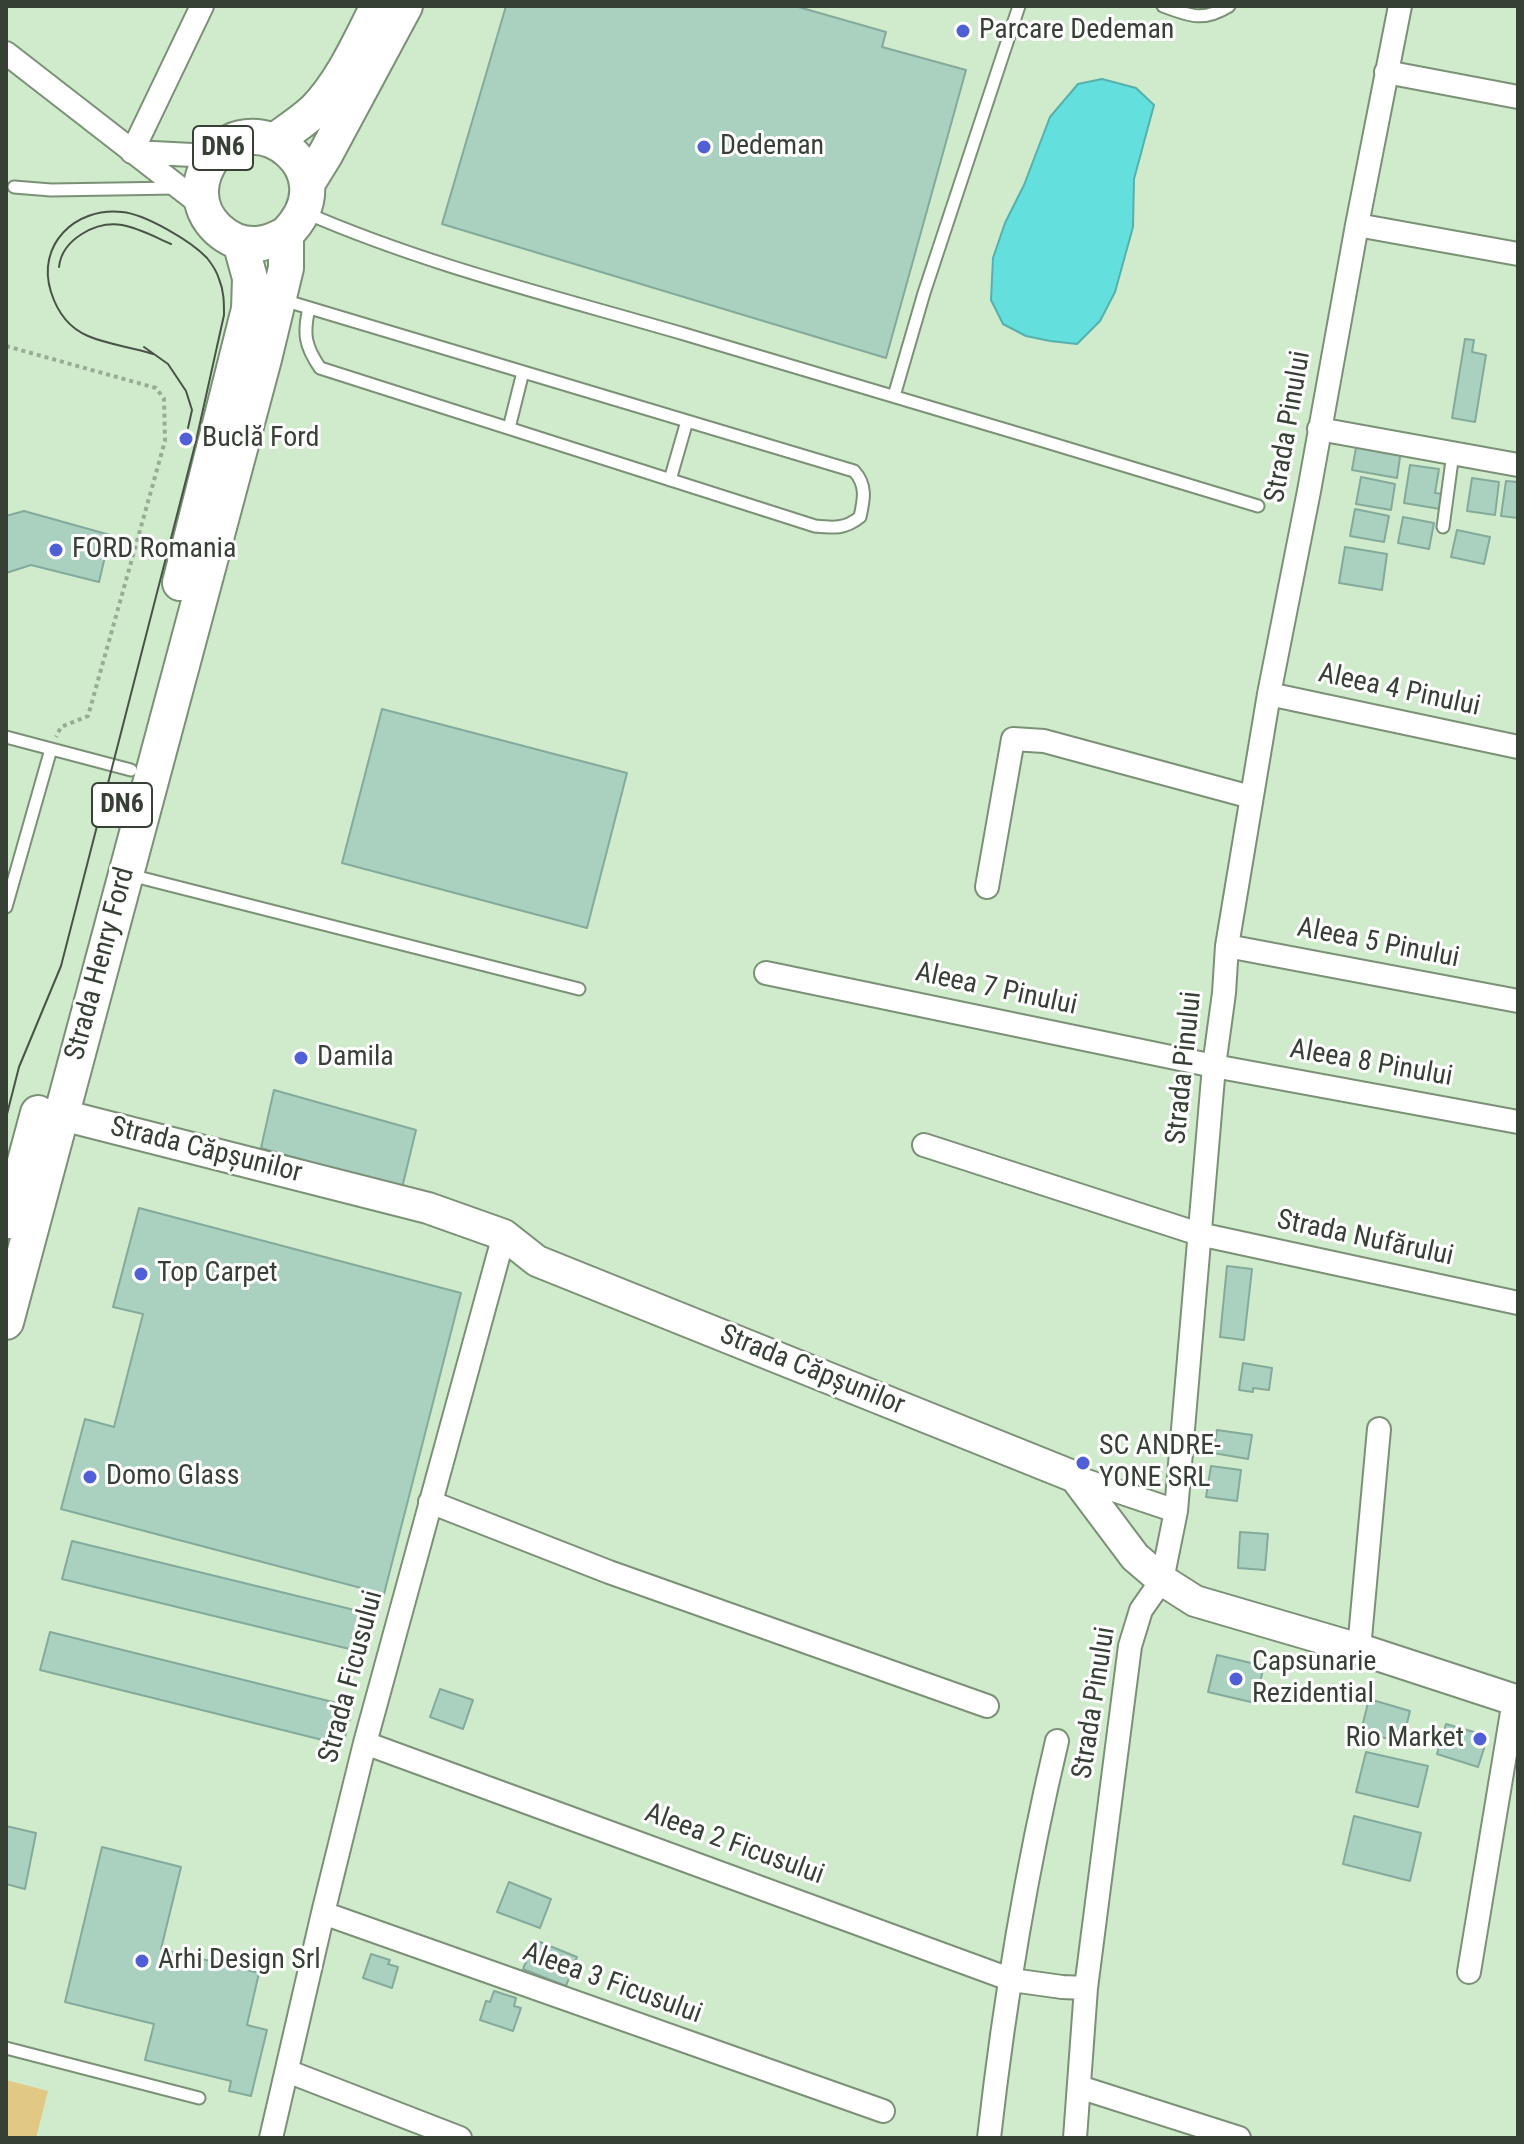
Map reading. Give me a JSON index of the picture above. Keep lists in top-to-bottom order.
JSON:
{
  "streets": {
    "main road": ["DN6", "Strada Henry Ford"],
    "street": [
      "Strada Pinului",
      "Aleea 4 Pinului",
      "Aleea 5 Pinului",
      "Aleea 7 Pinului",
      "Aleea 8 Pinului",
      "Strada Căpșunilor",
      "Strada Nufărului",
      "Strada Ficusului",
      "Aleea 2 Ficusului",
      "Aleea 3 Ficusului"
    ]
  },
  "crossings": [
    ["DN6", "Strada Henry Ford"],
    ["Strada Pinului", "Aleea 4 Pinului"],
    ["Strada Pinului", "Aleea 5 Pinului"],
    ["Strada Pinului", "Aleea 7 Pinului"],
    ["Strada Pinului", "Aleea 8 Pinului"],
    ["Strada Pinului", "Strada Nufărului"],
    ["Strada Pinului", "Aleea 2 Ficusului"],
    ["Strada Henry Ford", "Strada Căpșunilor"],
    ["Aleea 7 Pinului", "Aleea 8 Pinului"],
    ["Strada Căpșunilor", "Strada Ficusului"],
    ["Strada Ficusului", "Aleea 2 Ficusului"],
    ["Strada Ficusului", "Aleea 3 Ficusului"]
  ],
  "places": [
    "Parcare Dedeman",
    "Dedeman",
    "Buclă Ford",
    "FORD Romania",
    "Damila",
    "Top Carpet",
    "SC ANDRE- YONE SRL",
    "Domo Glass",
    "Capsunarie Rezidential",
    "Rio Market",
    "Arhi Design Srl"
  ]
}
